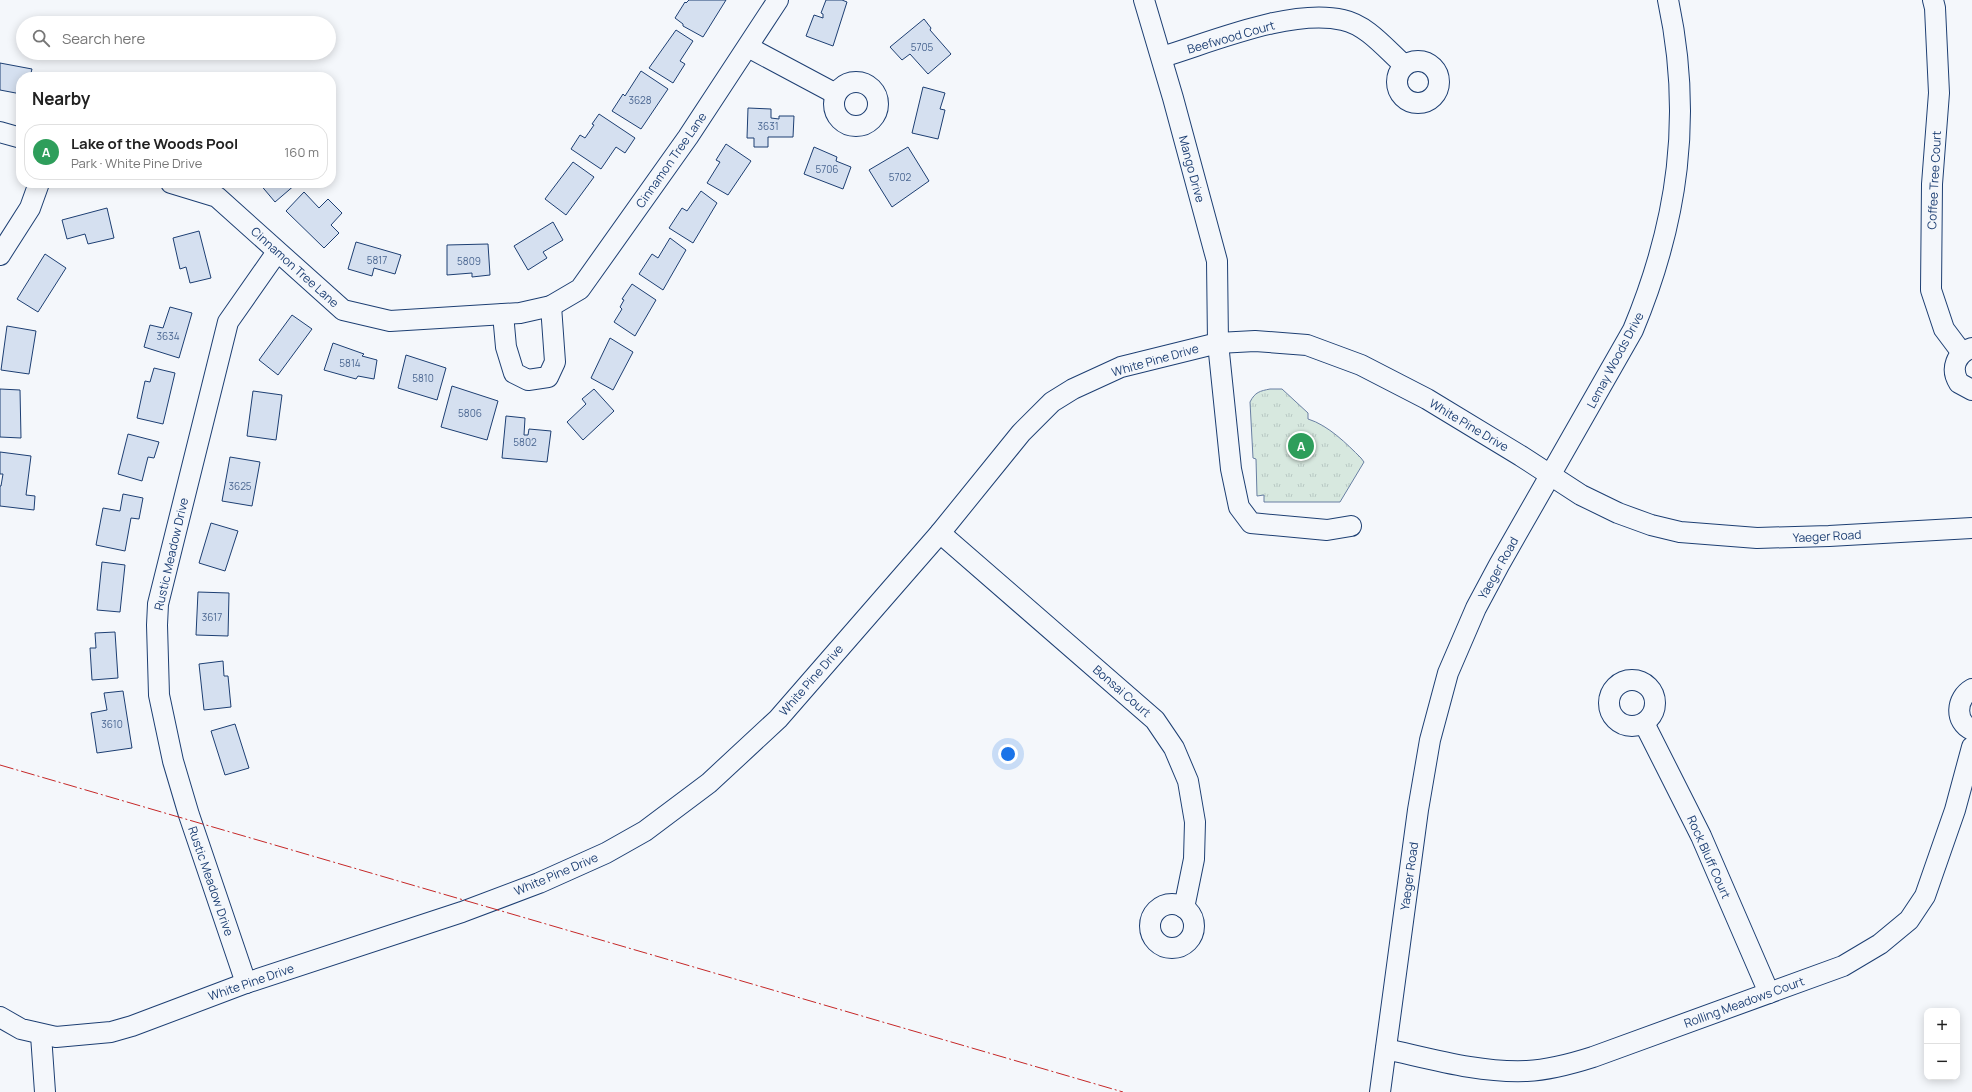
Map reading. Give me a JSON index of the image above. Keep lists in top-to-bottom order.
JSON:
{
  "streets": {
    "street": [
      "Beefwood Court",
      "Cinnamon Tree Lane",
      "Mango Drive",
      "Coffee Tree Court",
      "White Pine Drive",
      "Lemay Woods Drive",
      "Yaeger Road",
      "Rustic Meadow Drive",
      "Bonsai Court",
      "Rock Bluff Court",
      "Rolling Meadows Court"
    ]
  },
  "crossings": [
    ["Beefwood Court", "Mango Drive"],
    ["Cinnamon Tree Lane", "Rustic Meadow Drive"],
    ["Mango Drive", "White Pine Drive"],
    ["White Pine Drive", "Lemay Woods Drive"],
    ["White Pine Drive", "Yaeger Road"],
    ["White Pine Drive", "Rustic Meadow Drive"],
    ["White Pine Drive", "Bonsai Court"],
    ["Lemay Woods Drive", "Yaeger Road"],
    ["Yaeger Road", "Rolling Meadows Court"],
    ["Rock Bluff Court", "Rolling Meadows Court"]
  ],
  "house_numbers": [
    "5705",
    "3628",
    "3631",
    "5706",
    "5702",
    "5817",
    "5809",
    "3634",
    "5814",
    "5810",
    "5806",
    "5802",
    "3625",
    "3617",
    "3610"
  ],
  "page": {
    "search": "Search here",
    "heading": "Nearby",
    "list": [
      {
        "mark": "A",
        "name": "Lake of the Woods Pool",
        "note": "Park · White Pine Drive",
        "value": "160 m"
      }
    ],
    "pins": "A",
    "map_buttons": ["+", "−"]
  }
}
